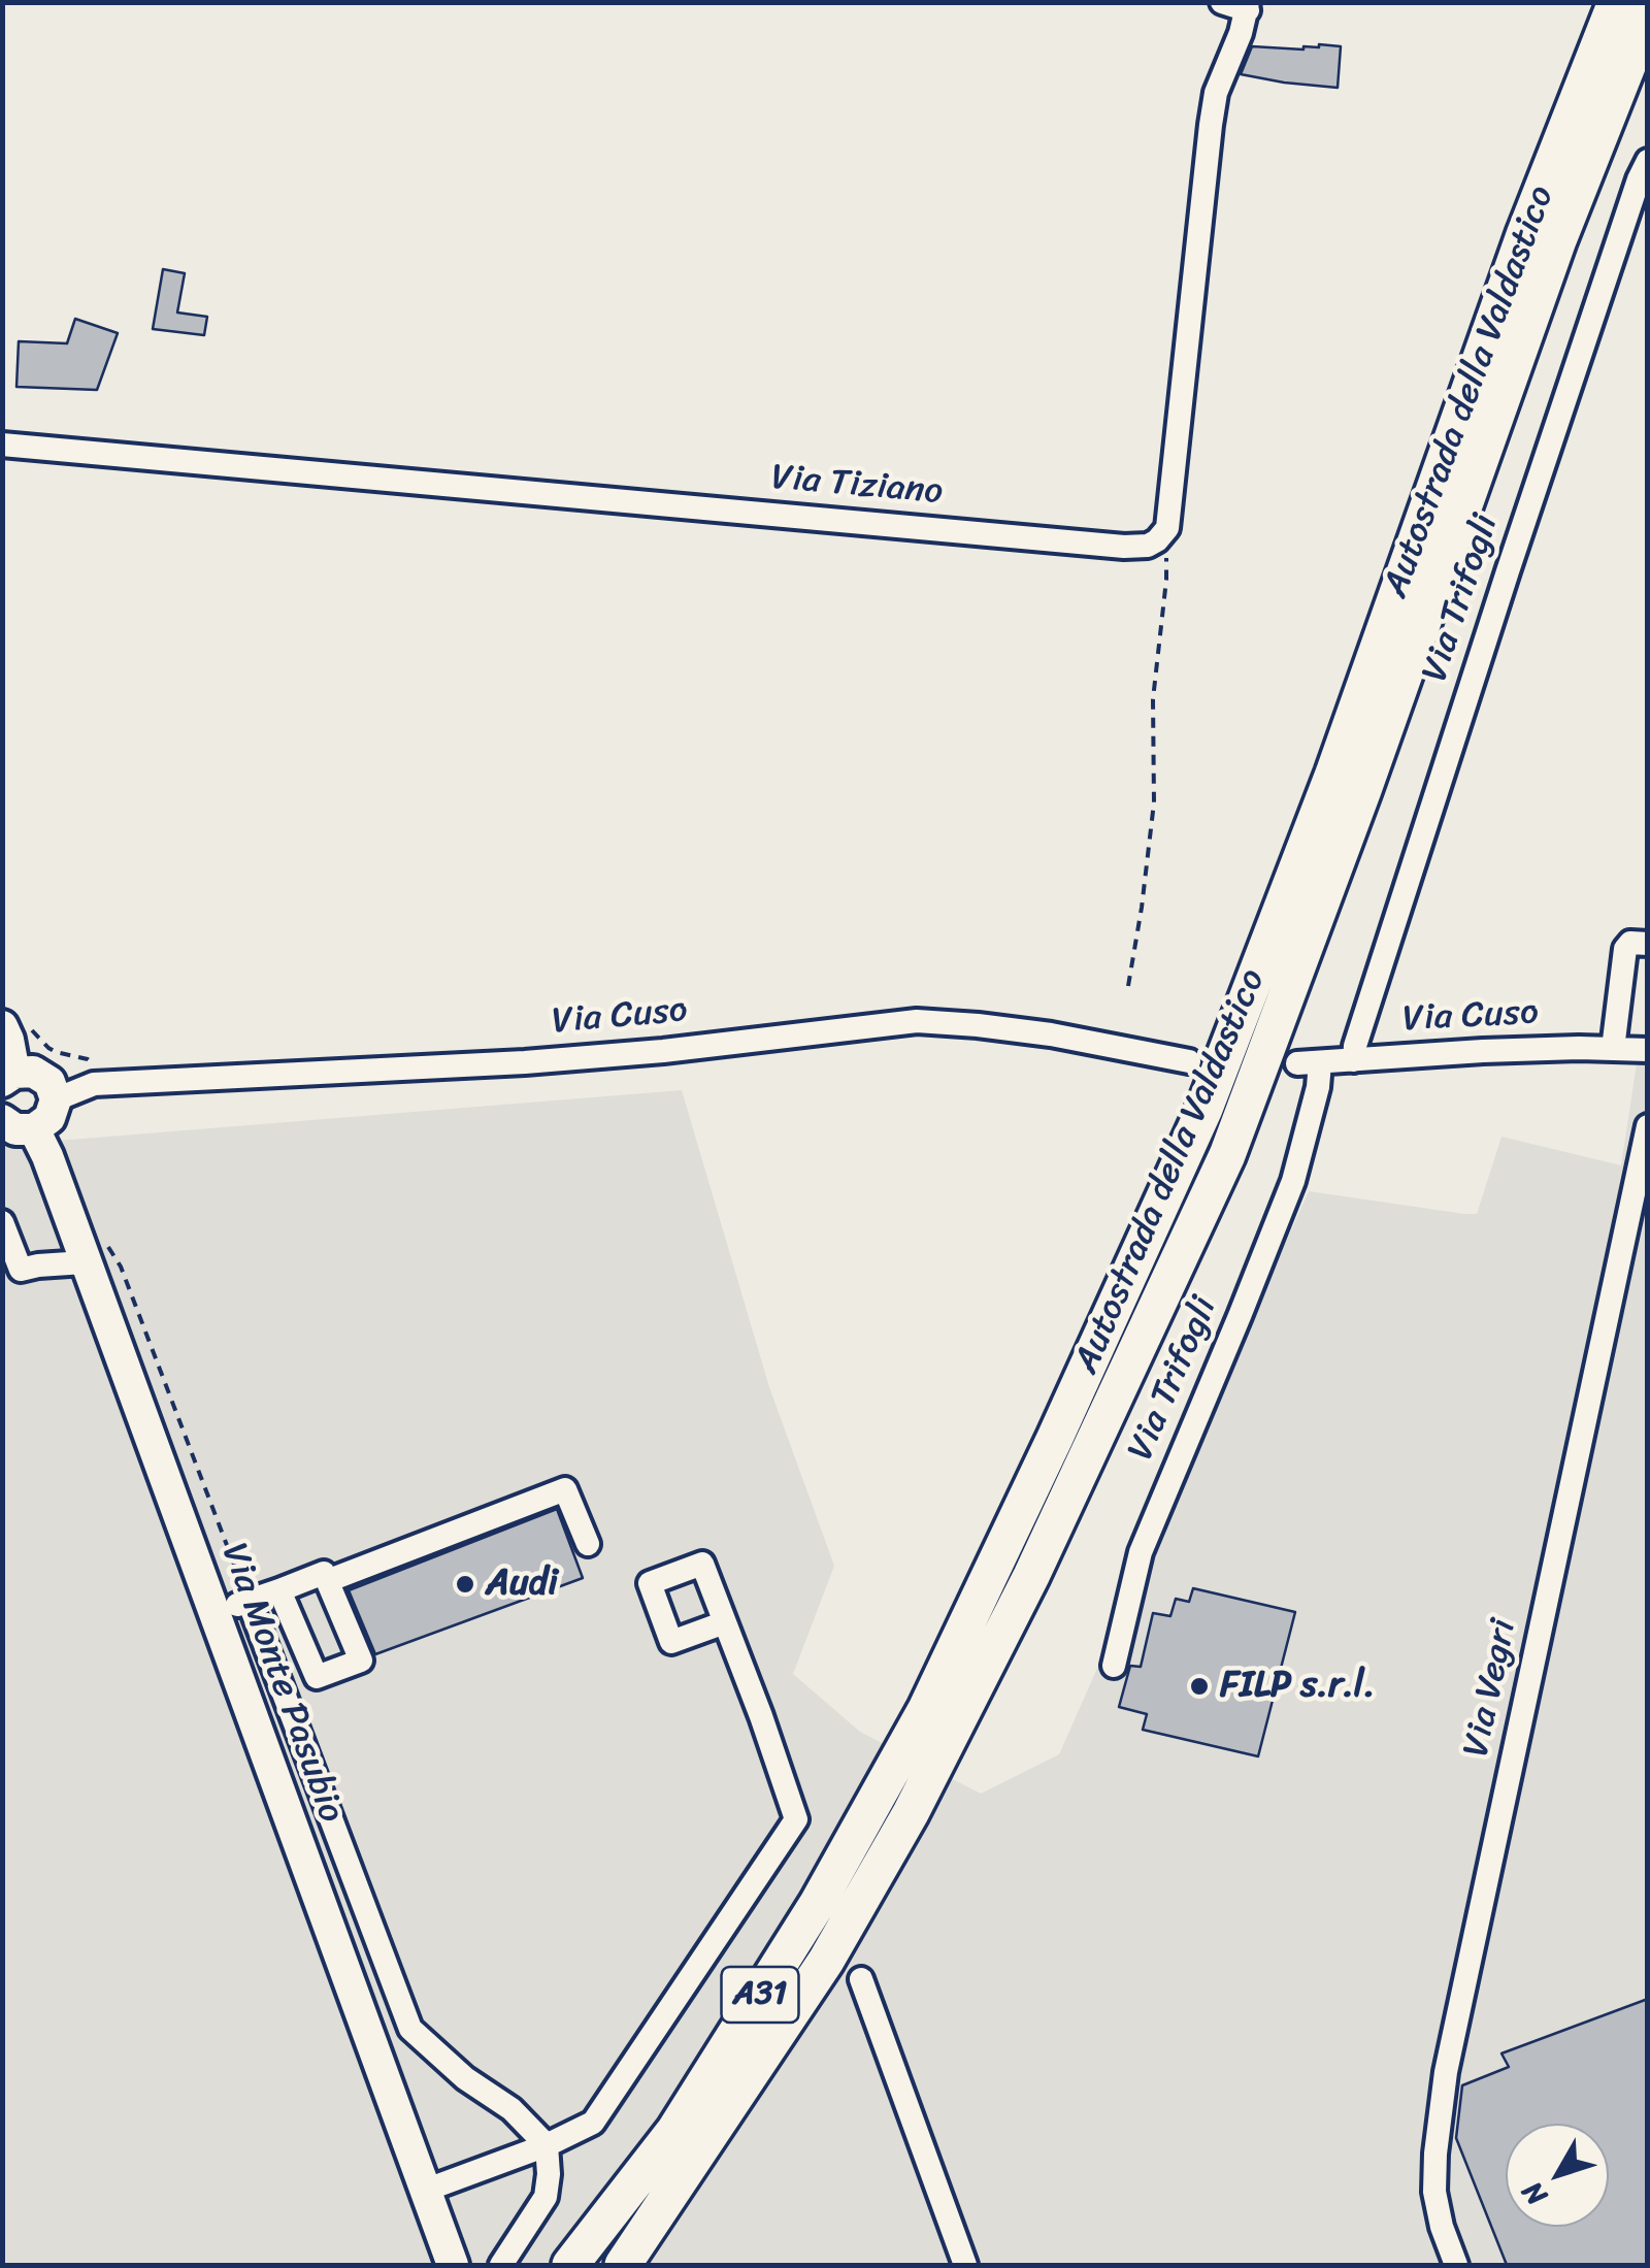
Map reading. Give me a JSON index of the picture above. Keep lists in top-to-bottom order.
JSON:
{
  "streets": {
    "highway": ["Autostrada della Valdastico", "A31"],
    "main road": ["Via Monte Pasubio"],
    "street": [
      "Via Tiziano",
      "Via Trifogli",
      "Via Cuso",
      "Via Vegri"
    ]
  },
  "crossings": [
    ["Via Trifogli", "Via Cuso"]
  ],
  "places": ["Audi", "FILP s.r.l."],
  "north": "bottom left"
}
